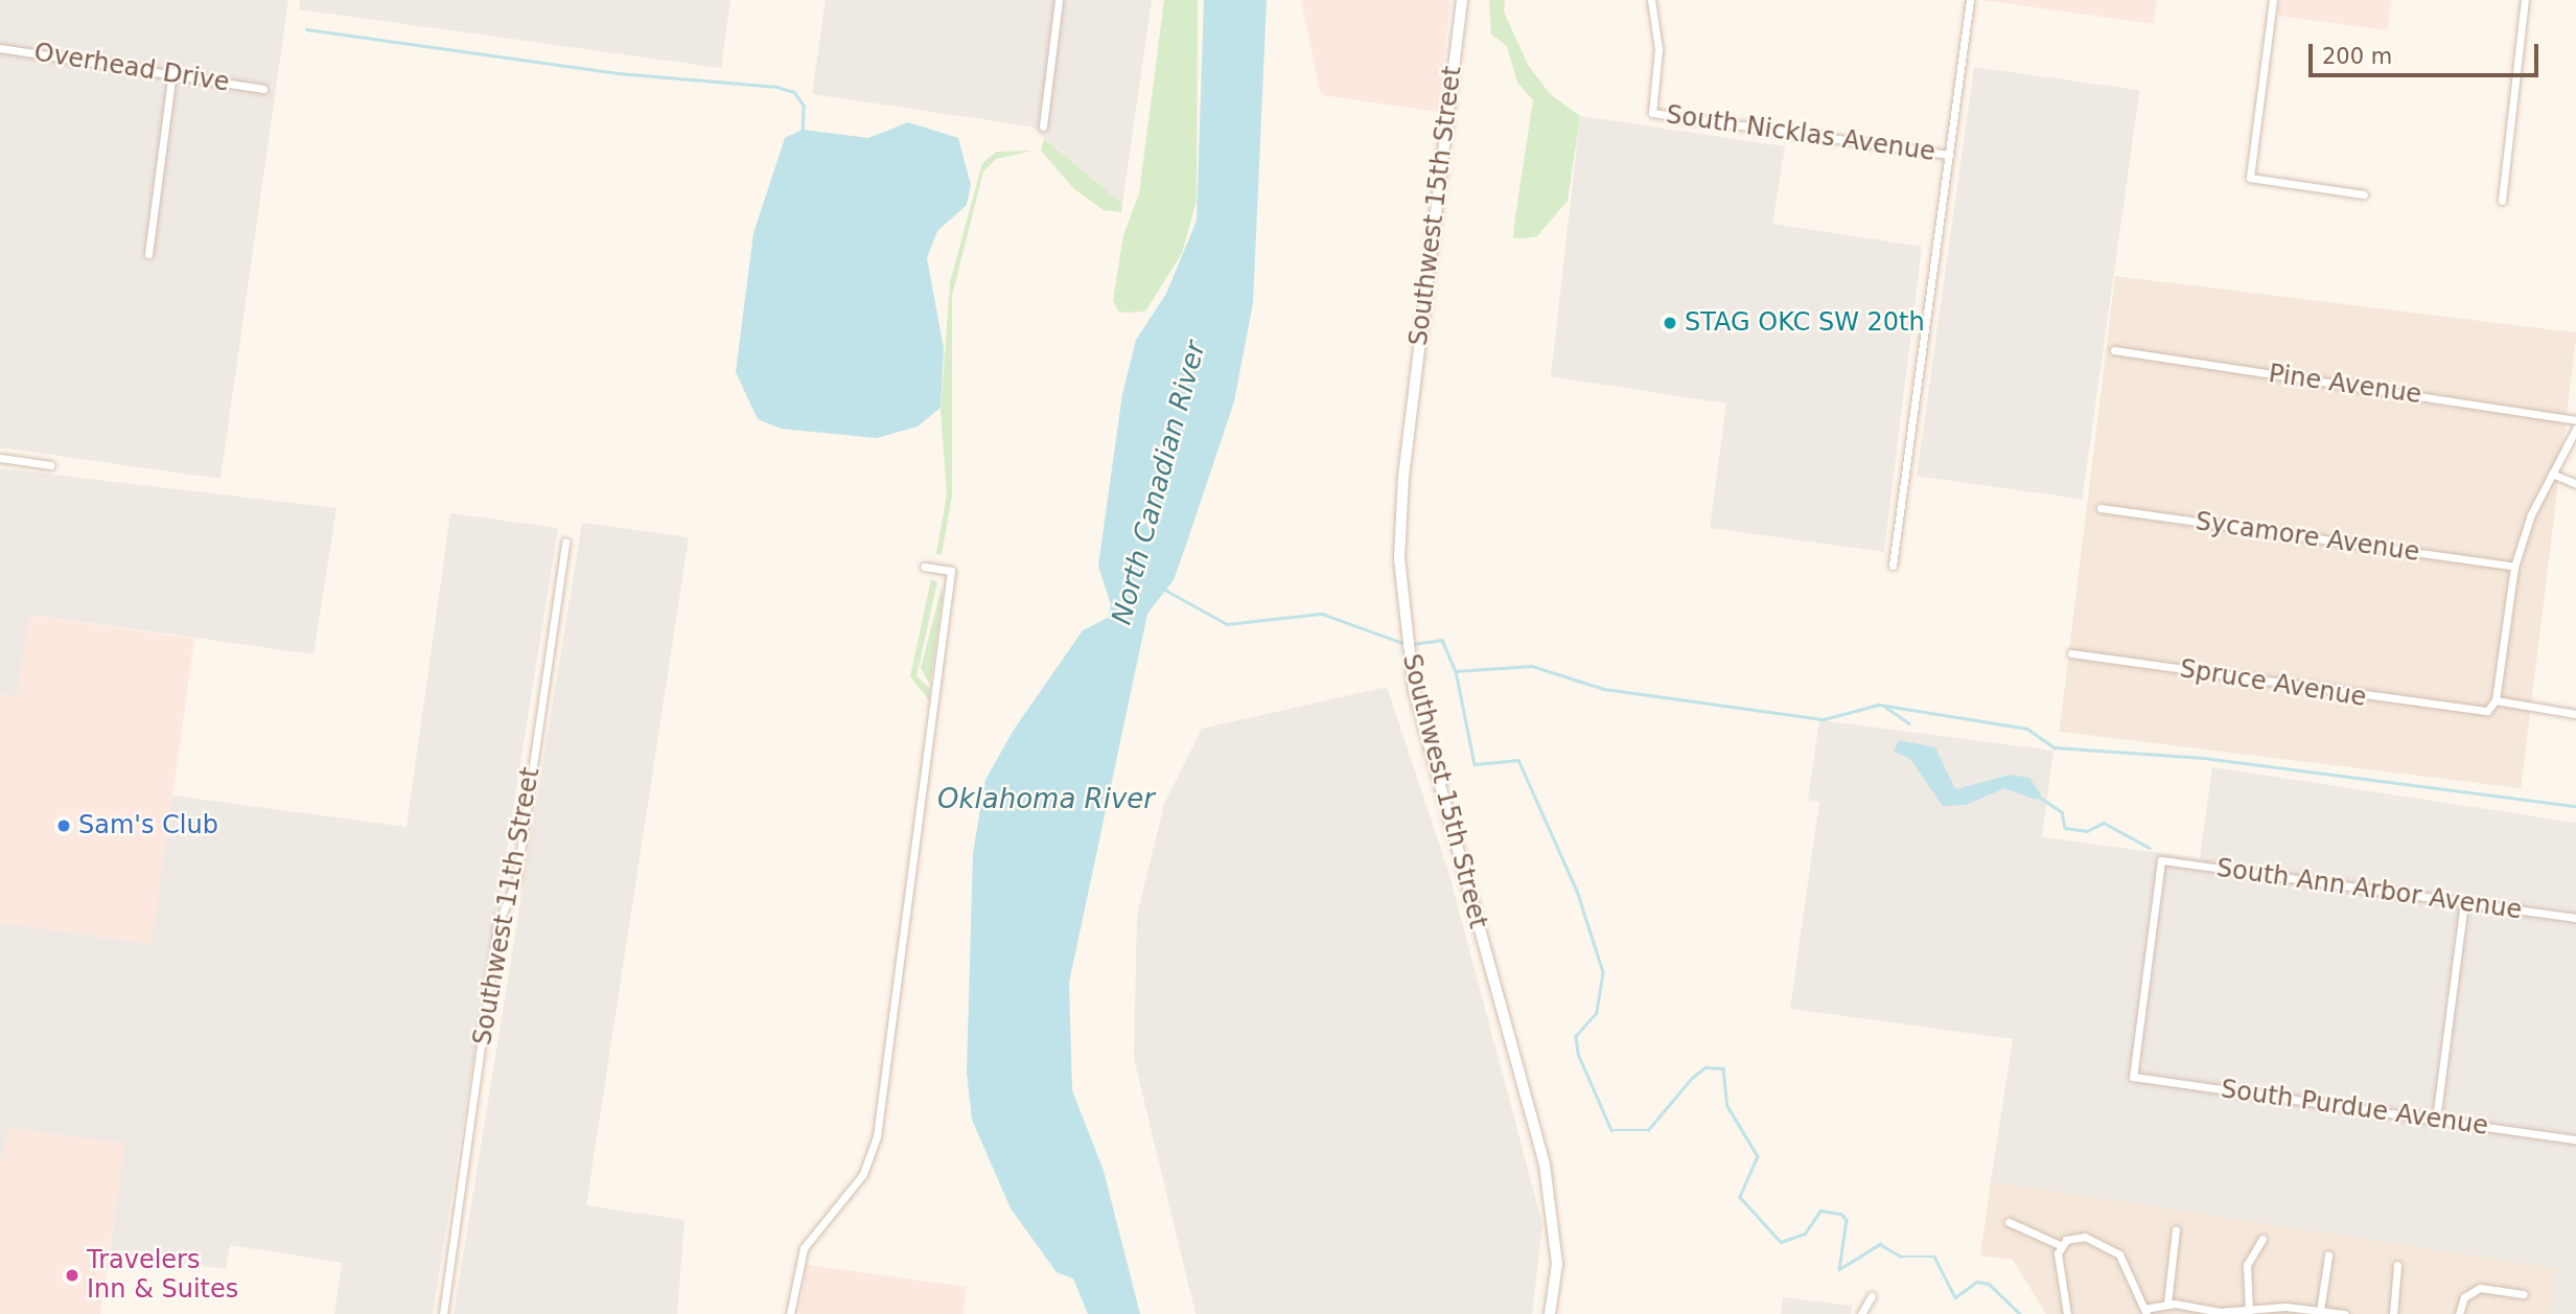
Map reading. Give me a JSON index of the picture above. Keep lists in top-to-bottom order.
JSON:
{
  "streets": {
    "main road": ["Southwest 15th Street"],
    "street": [
      "Overhead Drive",
      "South Nicklas Avenue",
      "Pine Avenue",
      "Sycamore Avenue",
      "Spruce Avenue",
      "South Ann Arbor Avenue",
      "Southwest 11th Street",
      "South Purdue Avenue"
    ]
  },
  "crossings": [
    ["South Ann Arbor Avenue", "South Purdue Avenue"]
  ],
  "water": ["North Canadian River", "Oklahoma River"],
  "places": ["STAG OKC SW 20th", "Sam's Club", "Travelers Inn & Suites"],
  "scale_bar": "200 m"
}
